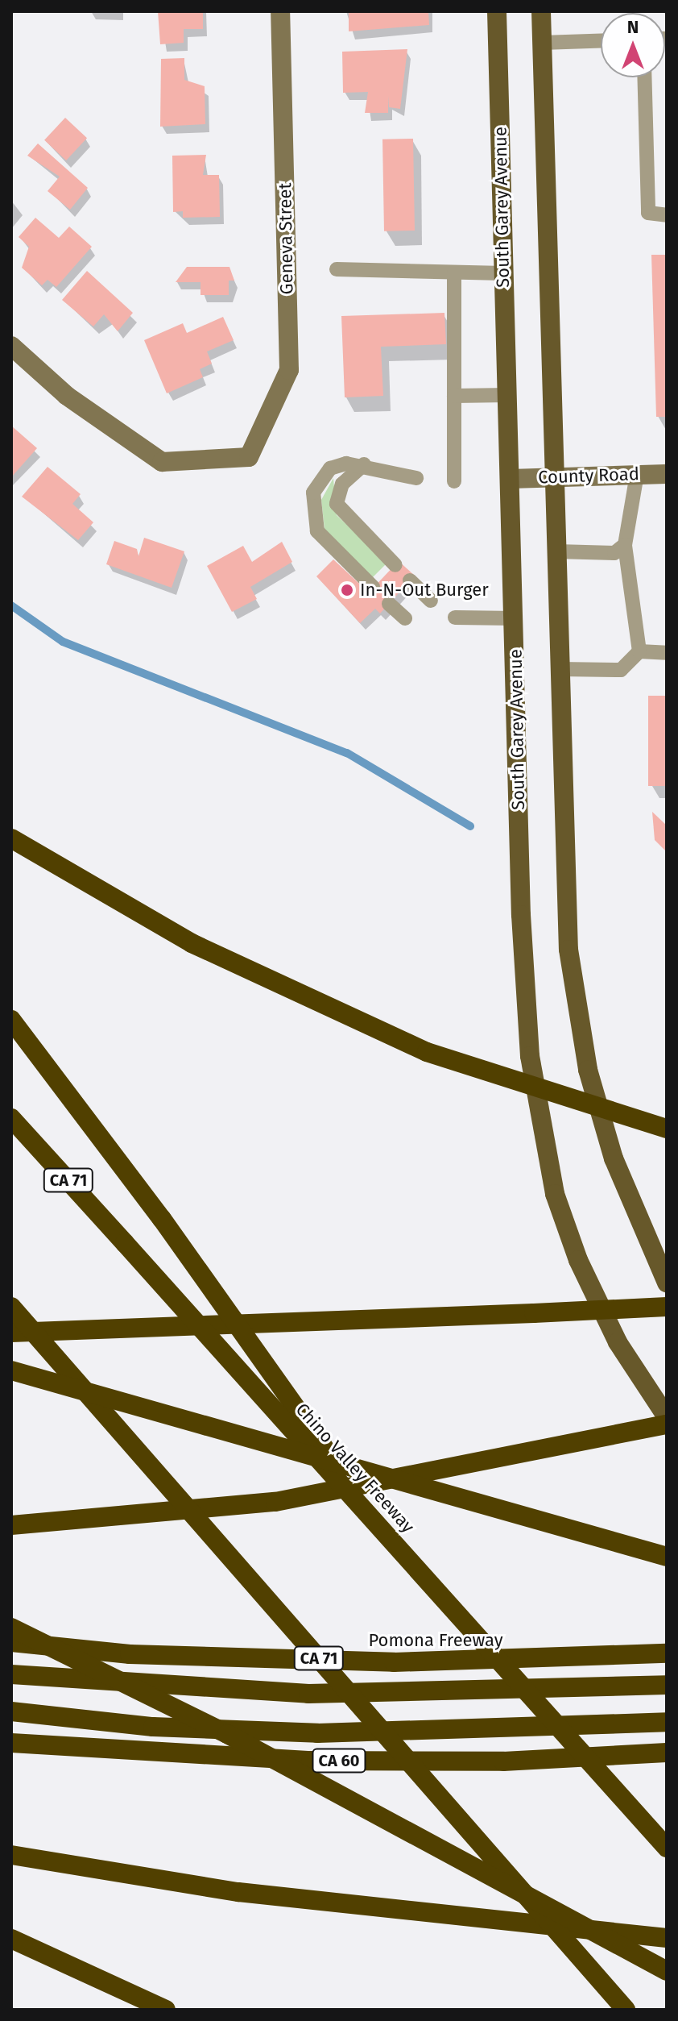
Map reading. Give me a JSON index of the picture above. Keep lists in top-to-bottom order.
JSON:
{
  "streets": {
    "highway": [
      "CA 71",
      "Chino Valley Freeway",
      "Pomona Freeway",
      "CA 60"
    ],
    "main road": ["South Garey Avenue"],
    "street": ["Geneva Street", "County Road"]
  },
  "crossings": [
    ["South Garey Avenue", "County Road"]
  ],
  "places": ["In-N-Out Burger"],
  "north": "top"
}
